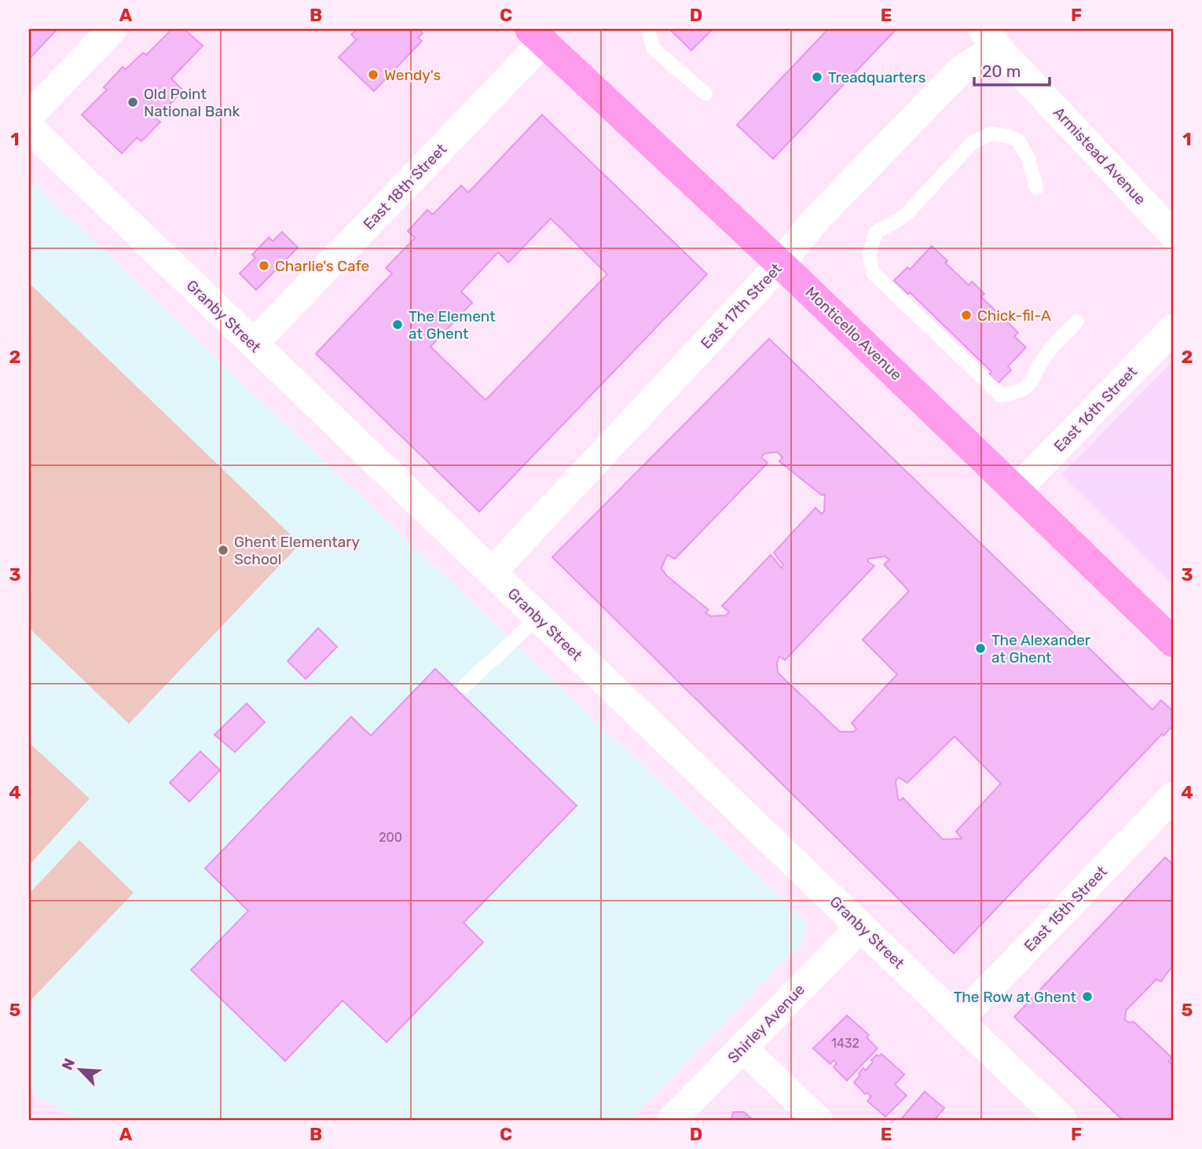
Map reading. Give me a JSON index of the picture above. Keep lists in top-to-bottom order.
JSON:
{
  "streets": {
    "main road": ["Monticello Avenue"],
    "street": [
      "Armistead Avenue",
      "East 18th Street",
      "East 17th Street",
      "Granby Street",
      "East 16th Street",
      "East 15th Street",
      "Shirley Avenue"
    ]
  },
  "crossings": [
    ["Armistead Avenue", "East 17th Street"],
    ["East 18th Street", "Granby Street"],
    ["East 18th Street", "Monticello Avenue"],
    ["East 17th Street", "Granby Street"],
    ["East 17th Street", "Monticello Avenue"],
    ["Granby Street", "East 15th Street"],
    ["Granby Street", "Shirley Avenue"],
    ["Monticello Avenue", "East 16th Street"]
  ],
  "places": [
    "Wendy's",
    "Treadquarters",
    "Old Point National Bank",
    "Charlie's Cafe",
    "Chick-fil-A",
    "The Element at Ghent",
    "Ghent Elementary School",
    "The Alexander at Ghent",
    "The Row at Ghent"
  ],
  "house_numbers": ["200", "1432"],
  "scale_bar": "20 m",
  "north": "top left",
  "grid": {
    "columns": [
      "A",
      "B",
      "C",
      "D",
      "E",
      "F"
    ],
    "rows": [
      "1",
      "2",
      "3",
      "4",
      "5"
    ]
  }
}
